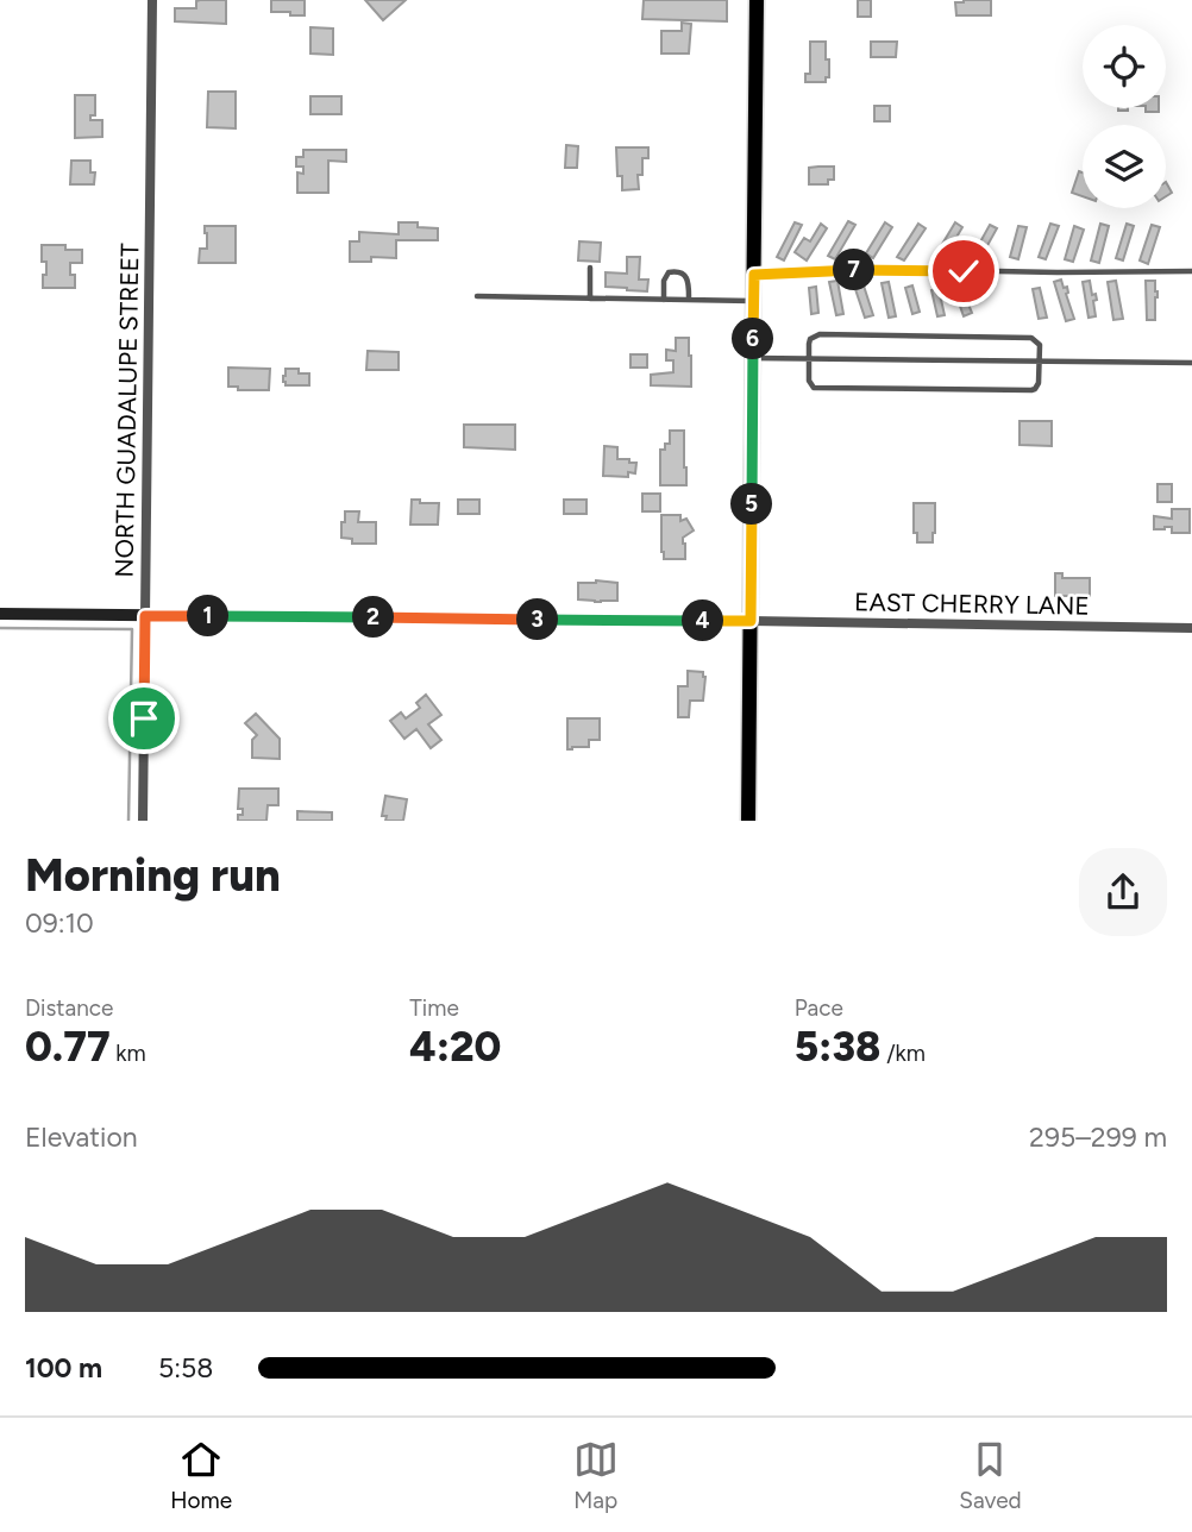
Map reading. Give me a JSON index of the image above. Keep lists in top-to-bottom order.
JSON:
{
  "streets": {
    "street": ["NORTH GUADALUPE STREET", "EAST CHERRY LANE"]
  },
  "page": {
    "pins": [
      "7",
      "6",
      "5",
      "1",
      "2",
      "3",
      "4"
    ],
    "heading": ["Morning run", "09:10"],
    "stats": [
      ["Distance", "0.77 km"],
      ["Time", "4:20"],
      ["Pace", "5:38 /km"]
    ],
    "chart": ["Elevation", "295–299 m"],
    "list": [
      {
        "name": "100 m",
        "note": "5:58"
      }
    ],
    "tabs": ["Home", "Map", "Saved"]
  }
}
